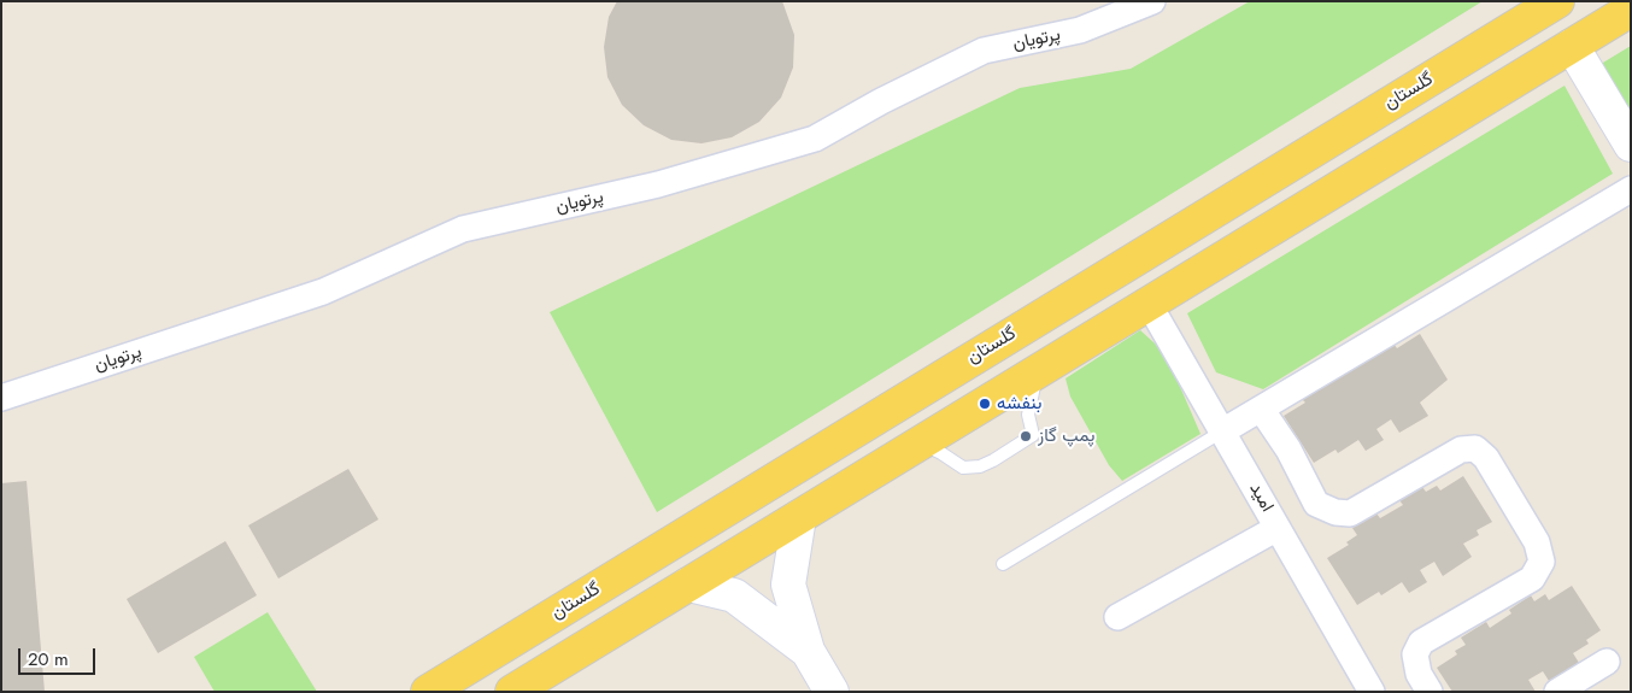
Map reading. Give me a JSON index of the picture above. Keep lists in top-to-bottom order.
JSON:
{
  "streets": {
    "main road": ["گلستان"],
    "street": ["پرتویان", "امید"]
  },
  "places": ["بنفشه", "پمپ گاز"],
  "scale_bar": "20 m"
}
